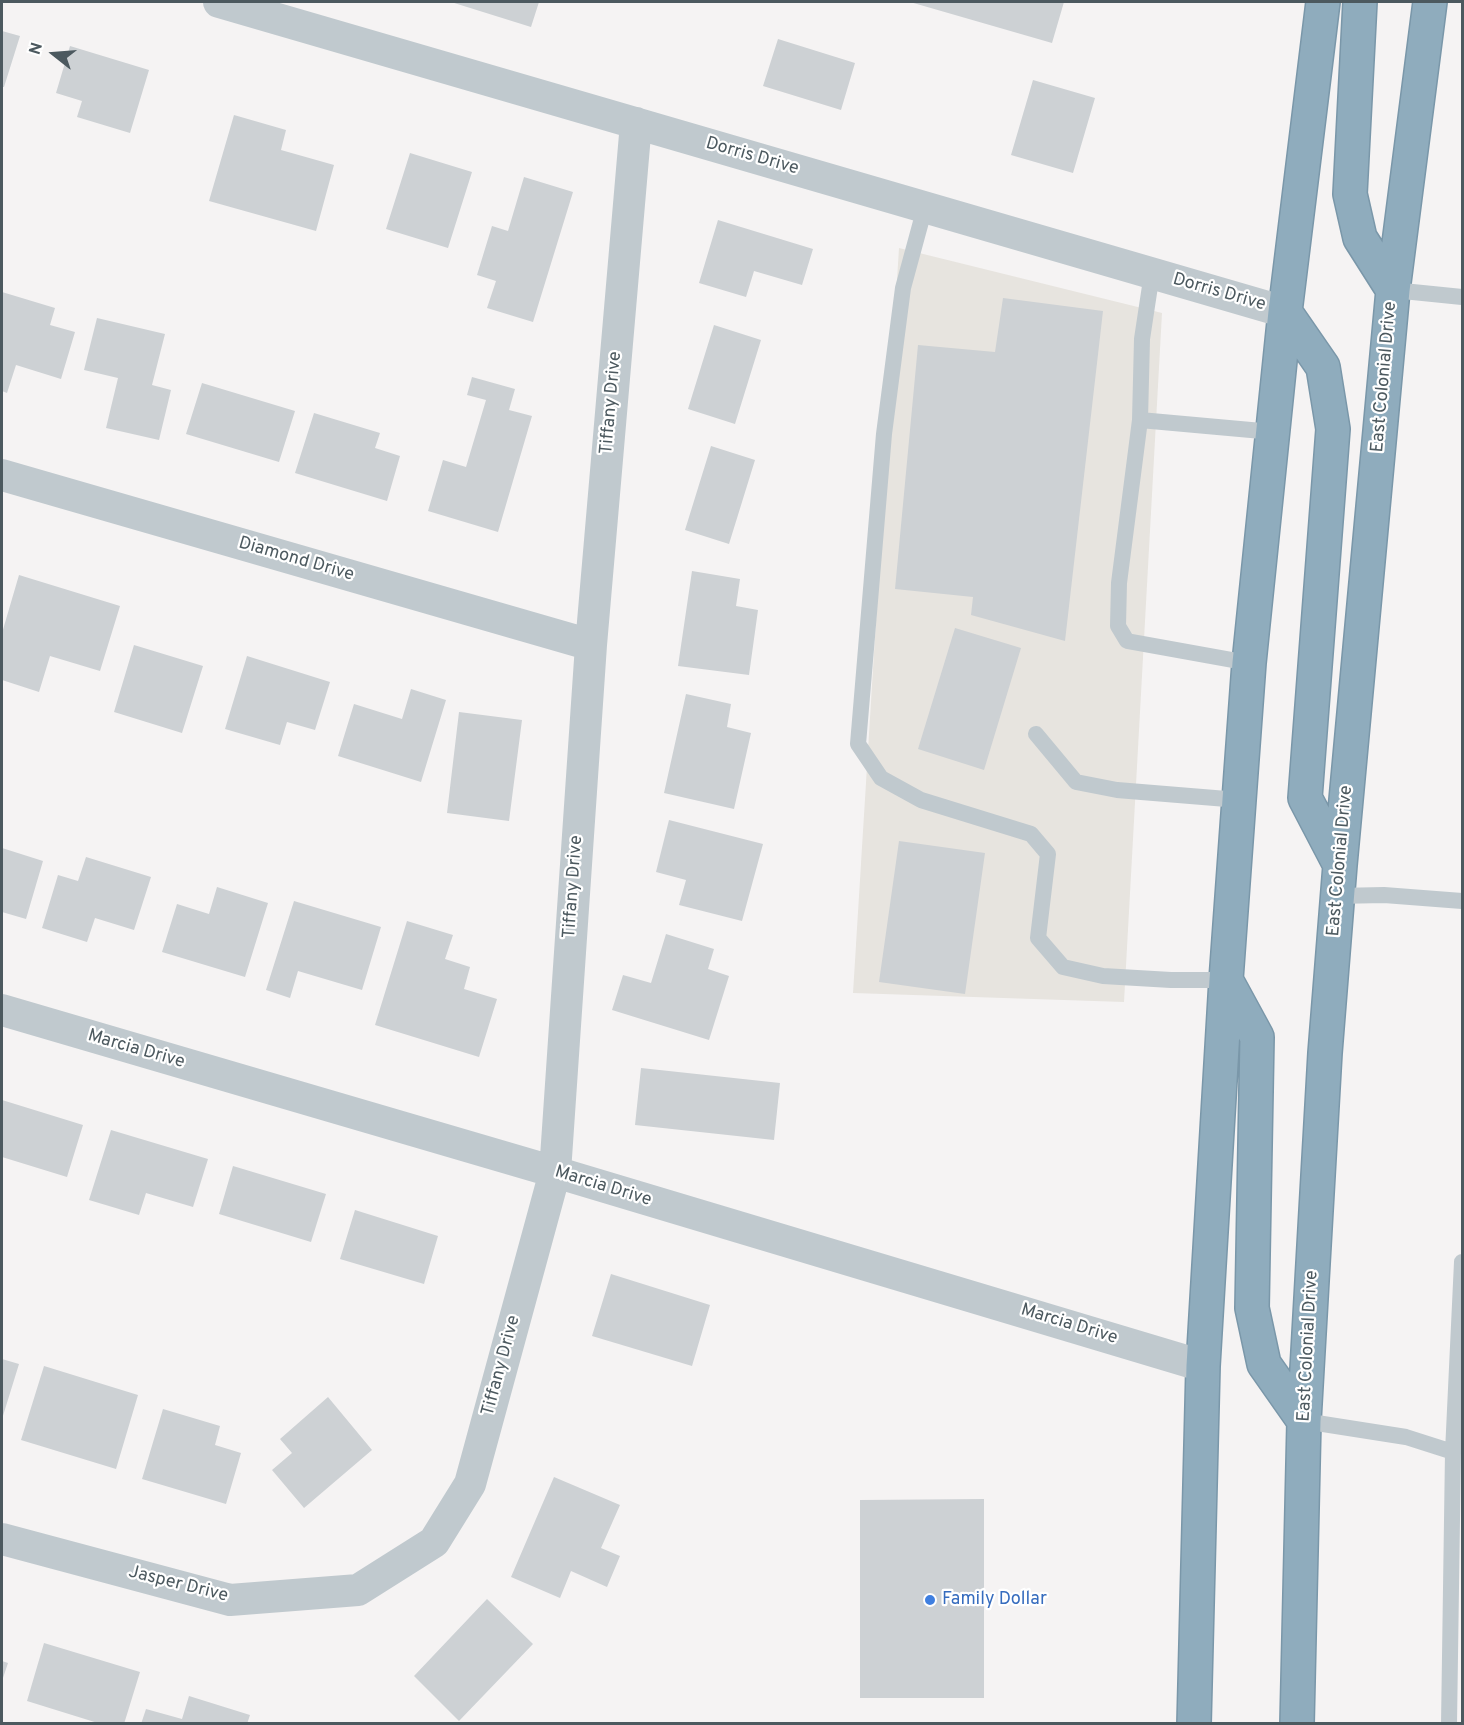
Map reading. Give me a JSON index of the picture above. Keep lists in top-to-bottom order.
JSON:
{
  "streets": {
    "highway": ["East Colonial Drive"],
    "street": [
      "Dorris Drive",
      "Tiffany Drive",
      "Diamond Drive",
      "Marcia Drive",
      "Jasper Drive"
    ]
  },
  "crossings": [
    ["Dorris Drive", "Tiffany Drive"],
    ["Tiffany Drive", "Diamond Drive"],
    ["Tiffany Drive", "Marcia Drive"],
    ["Tiffany Drive", "Jasper Drive"]
  ],
  "places": ["Family Dollar"],
  "north": "left"
}
